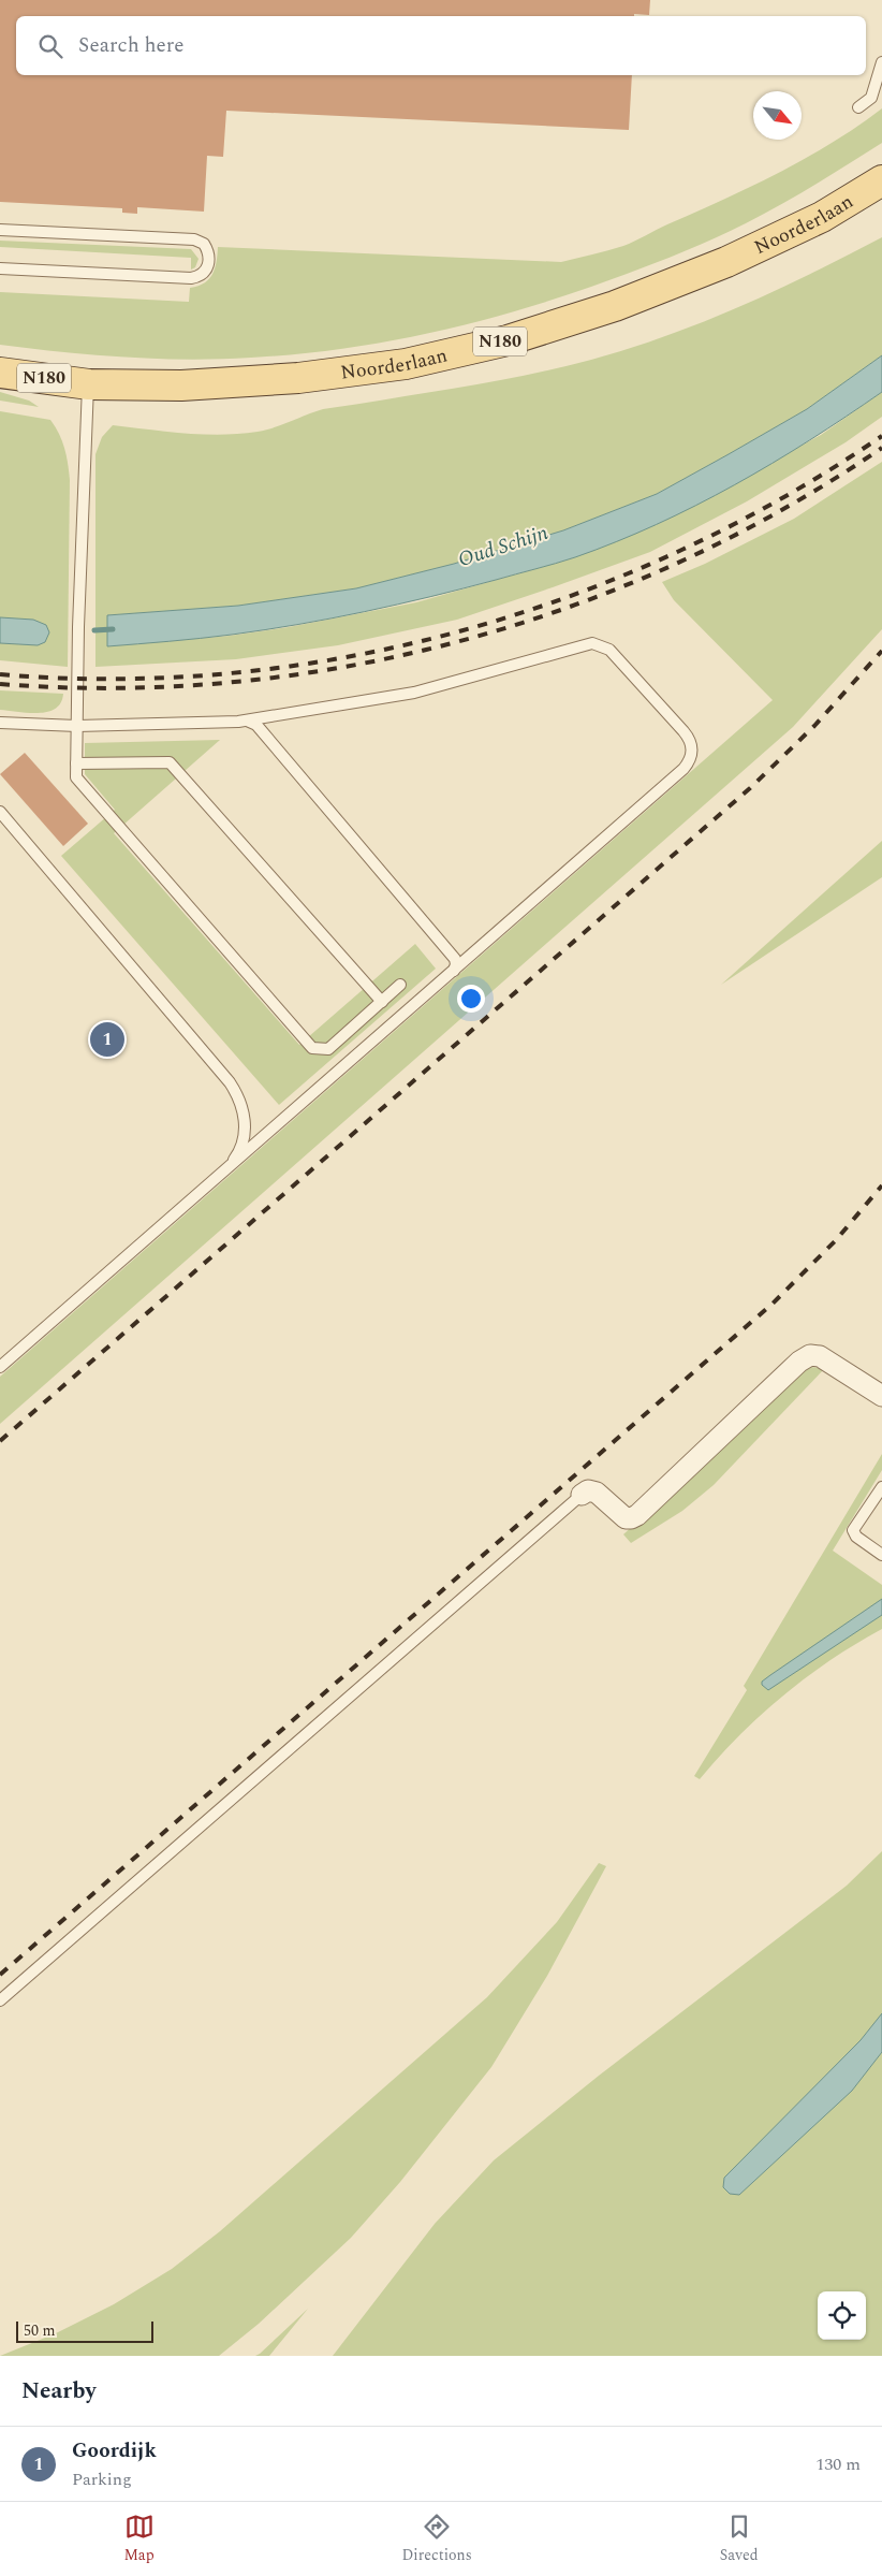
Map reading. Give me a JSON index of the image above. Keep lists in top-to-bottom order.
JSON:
{
  "streets": {
    "main road": ["Noorderlaan", "N180"]
  },
  "water": ["Oud Schijn"],
  "scale_bar": "50 m",
  "north": "bottom right",
  "page": {
    "search": "Search here",
    "pins": "1",
    "scale": "50 m",
    "heading": "Nearby",
    "list": [
      {
        "mark": "1",
        "name": "Goordijk",
        "note": "Parking",
        "value": "130 m"
      }
    ],
    "nav": ["Map", "Directions", "Saved"]
  }
}
